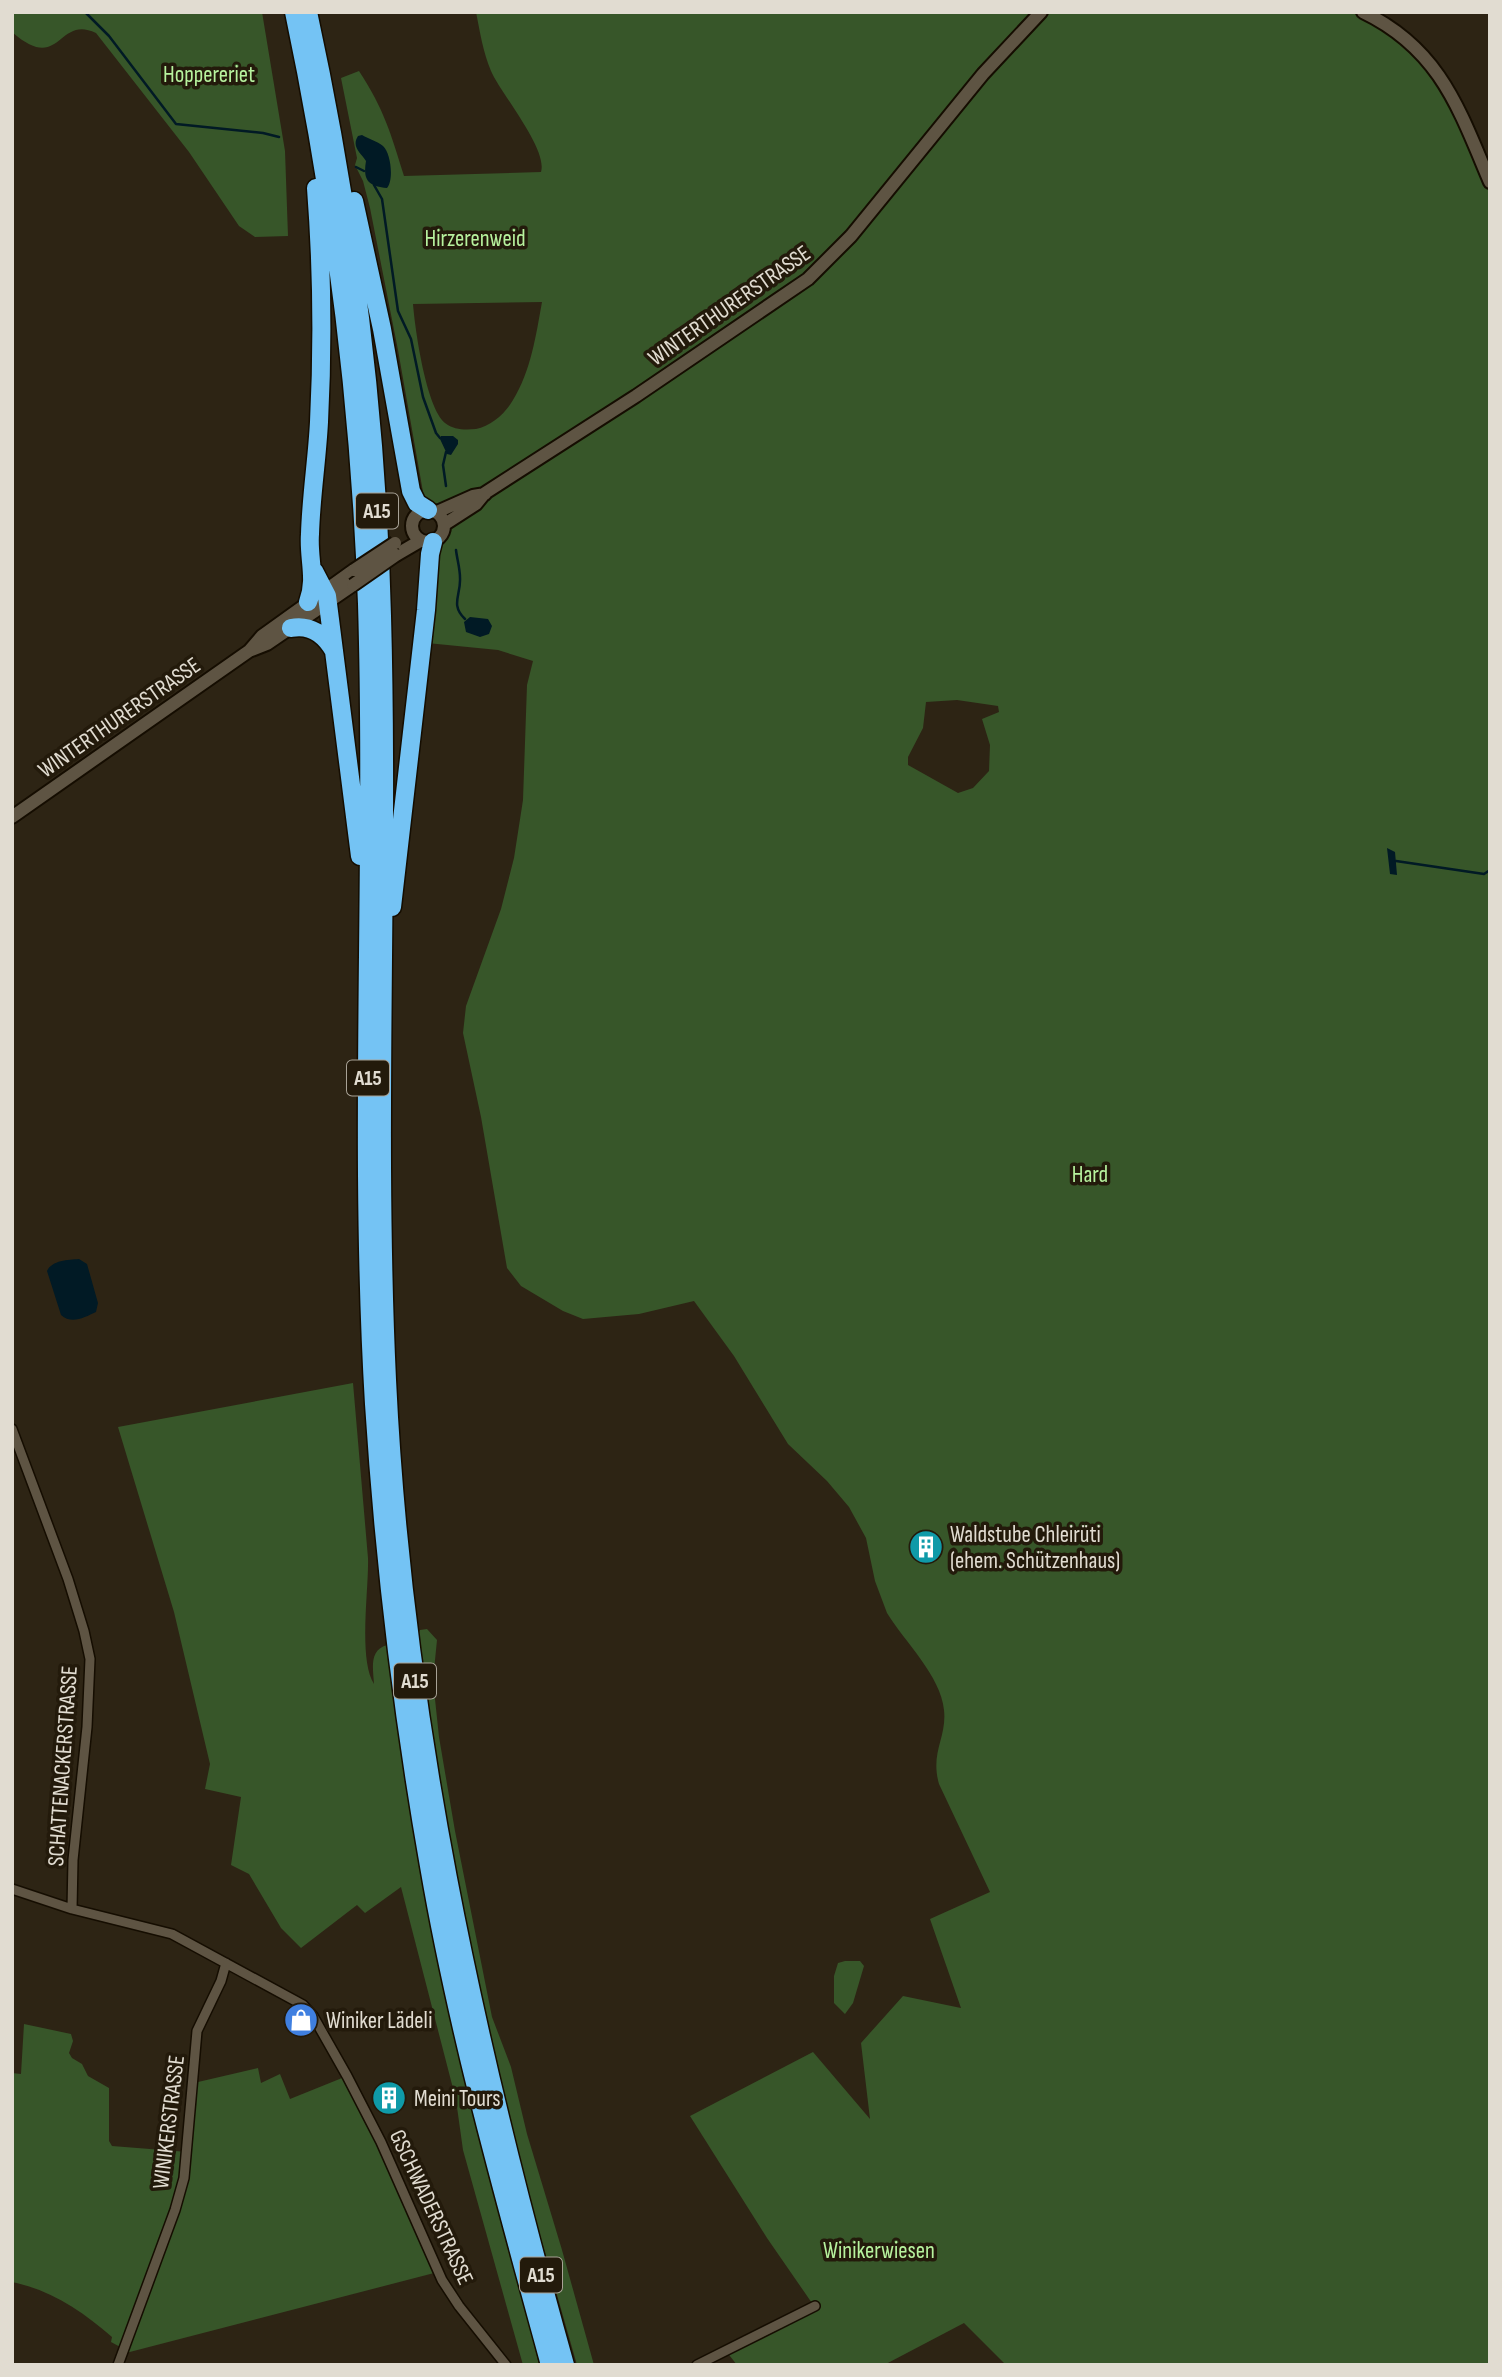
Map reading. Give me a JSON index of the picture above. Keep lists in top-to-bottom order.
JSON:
{
  "streets": {
    "highway": ["A15"],
    "main road": ["WINTERTHURERSTRASSE"],
    "street": ["SCHATTENACKERSTRASSE", "WINIKERSTRASSE", "GSCHWADERSTRASSE"]
  },
  "crossings": [
    ["SCHATTENACKERSTRASSE", "GSCHWADERSTRASSE"],
    ["WINIKERSTRASSE", "GSCHWADERSTRASSE"]
  ],
  "parks": [
    "Hoppereriet",
    "Hirzerenweid",
    "Hard",
    "Winikerwiesen"
  ],
  "places": {
    "building": ["Waldstube Chleirüti (ehem. Schützenhaus)", "Meini Tours"],
    "shop": ["Winiker Lädeli"]
  }
}
